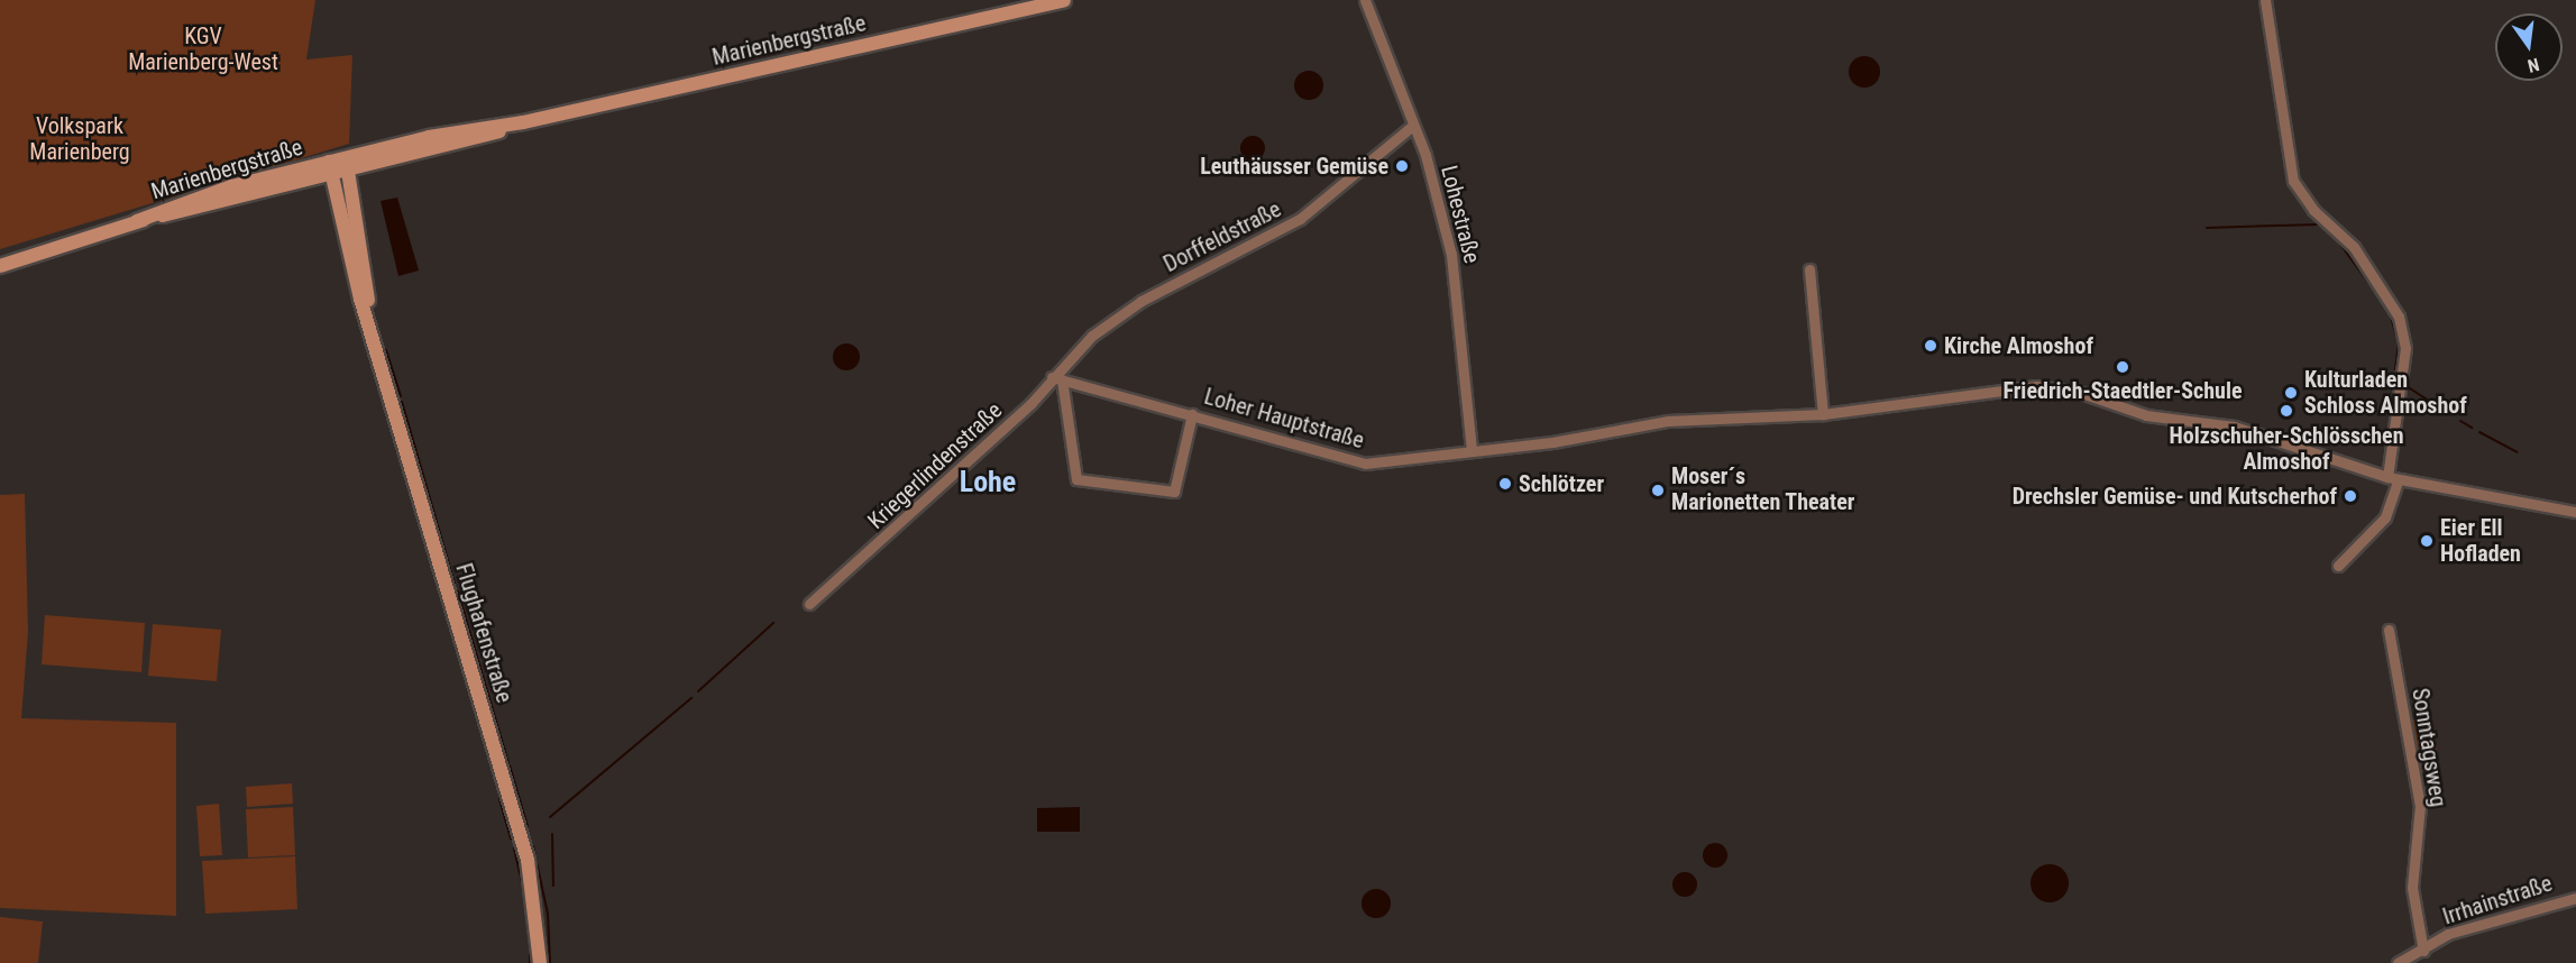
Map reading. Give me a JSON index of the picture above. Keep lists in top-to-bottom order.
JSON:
{
  "streets": {
    "main road": ["Marienbergstraße", "Flughafenstraße"],
    "street": [
      "Lohestraße",
      "Dorffeldstraße",
      "Loher Hauptstraße",
      "Kriegerlindenstraße",
      "Sonntagsweg",
      "Irrhainstraße"
    ]
  },
  "crossings": [
    ["Marienbergstraße", "Flughafenstraße"],
    ["Lohestraße", "Dorffeldstraße"],
    ["Lohestraße", "Loher Hauptstraße"],
    ["Dorffeldstraße", "Loher Hauptstraße"],
    ["Dorffeldstraße", "Kriegerlindenstraße"],
    ["Loher Hauptstraße", "Kriegerlindenstraße"],
    ["Sonntagsweg", "Irrhainstraße"]
  ],
  "districts": ["Lohe"],
  "parks": ["KGV Marienberg-West", "Volkspark Marienberg"],
  "places": [
    "Leuthäusser Gemüse",
    "Kirche Almoshof",
    "Friedrich-Staedtler-Schule",
    "Kulturladen Schloss Almoshof",
    "Holzschuher-Schlösschen Almoshof",
    "Schlötzer",
    "Moser´s Marionetten Theater",
    "Drechsler Gemüse- und Kutscherhof",
    "Eier Ell Hofladen"
  ],
  "north": "bottom"
}
